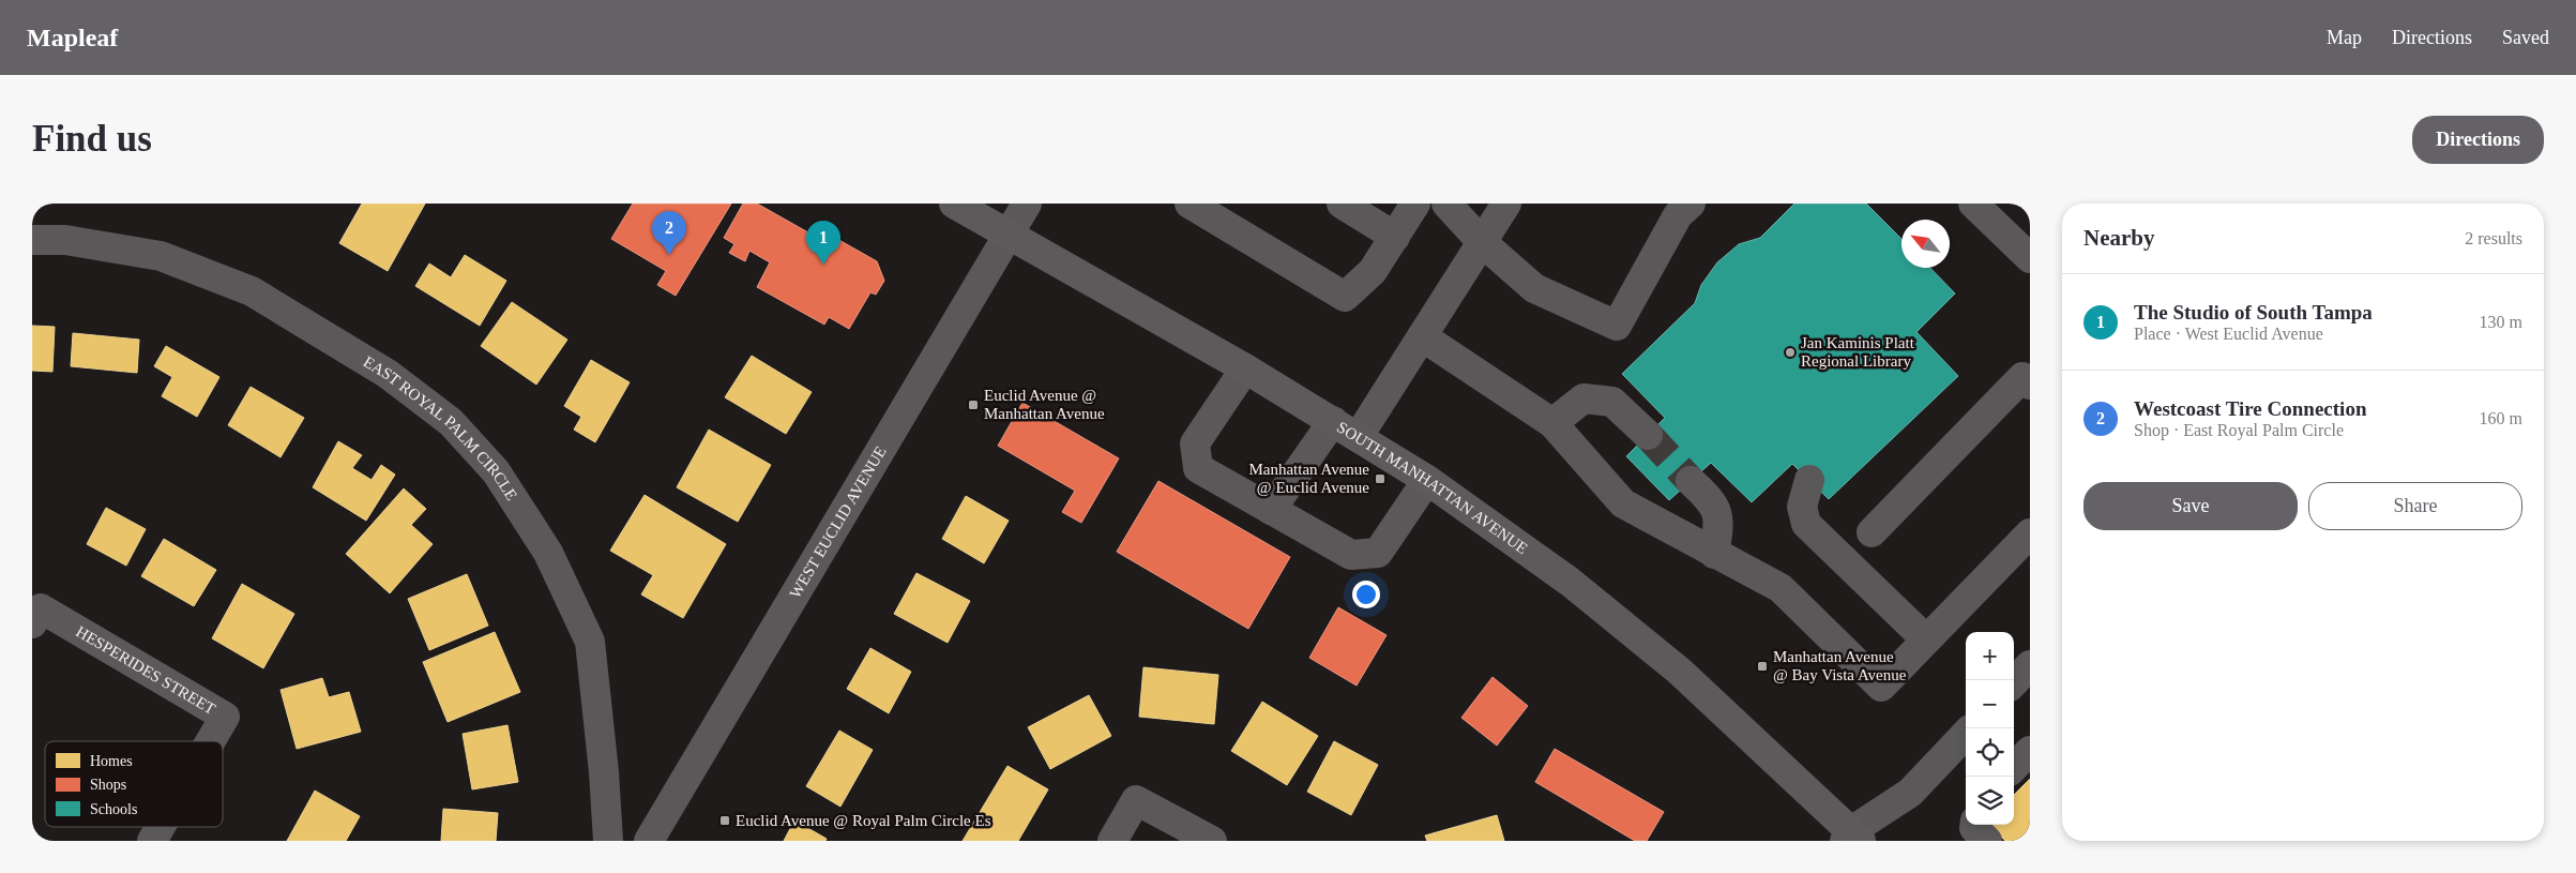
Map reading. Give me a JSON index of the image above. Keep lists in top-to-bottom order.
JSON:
{
  "streets": {
    "main road": ["SOUTH MANHATTAN AVENUE"],
    "street": ["EAST ROYAL PALM CIRCLE", "WEST EUCLID AVENUE", "HESPERIDES STREET"]
  },
  "crossings": [
    ["SOUTH MANHATTAN AVENUE", "WEST EUCLID AVENUE"]
  ],
  "places": {
    "other": ["Jan Kaminis Platt Regional Library"],
    "transit": [
      "Euclid Avenue @ Manhattan Avenue",
      "Manhattan Avenue @ Euclid Avenue",
      "Manhattan Avenue @ Bay Vista Avenue",
      "Euclid Avenue @ Royal Palm Circle Es"
    ]
  },
  "legend": ["Homes", "Shops", "Schools"],
  "north": "top left",
  "page": {
    "header": "Mapleaf",
    "nav": ["Map", "Directions", "Saved"],
    "buttons": [
      "Directions",
      ["Save", "Share"]
    ],
    "title": "Find us",
    "heading": ["Nearby", "2 results"],
    "pins": ["2", "1"],
    "list": [
      {
        "mark": "1",
        "name": "The Studio of South Tampa",
        "note": "Place · West Euclid Avenue",
        "value": "130 m"
      },
      {
        "mark": "2",
        "name": "Westcoast Tire Connection",
        "note": "Shop · East Royal Palm Circle",
        "value": "160 m"
      }
    ],
    "map_buttons": ["+", "−"]
  }
}
